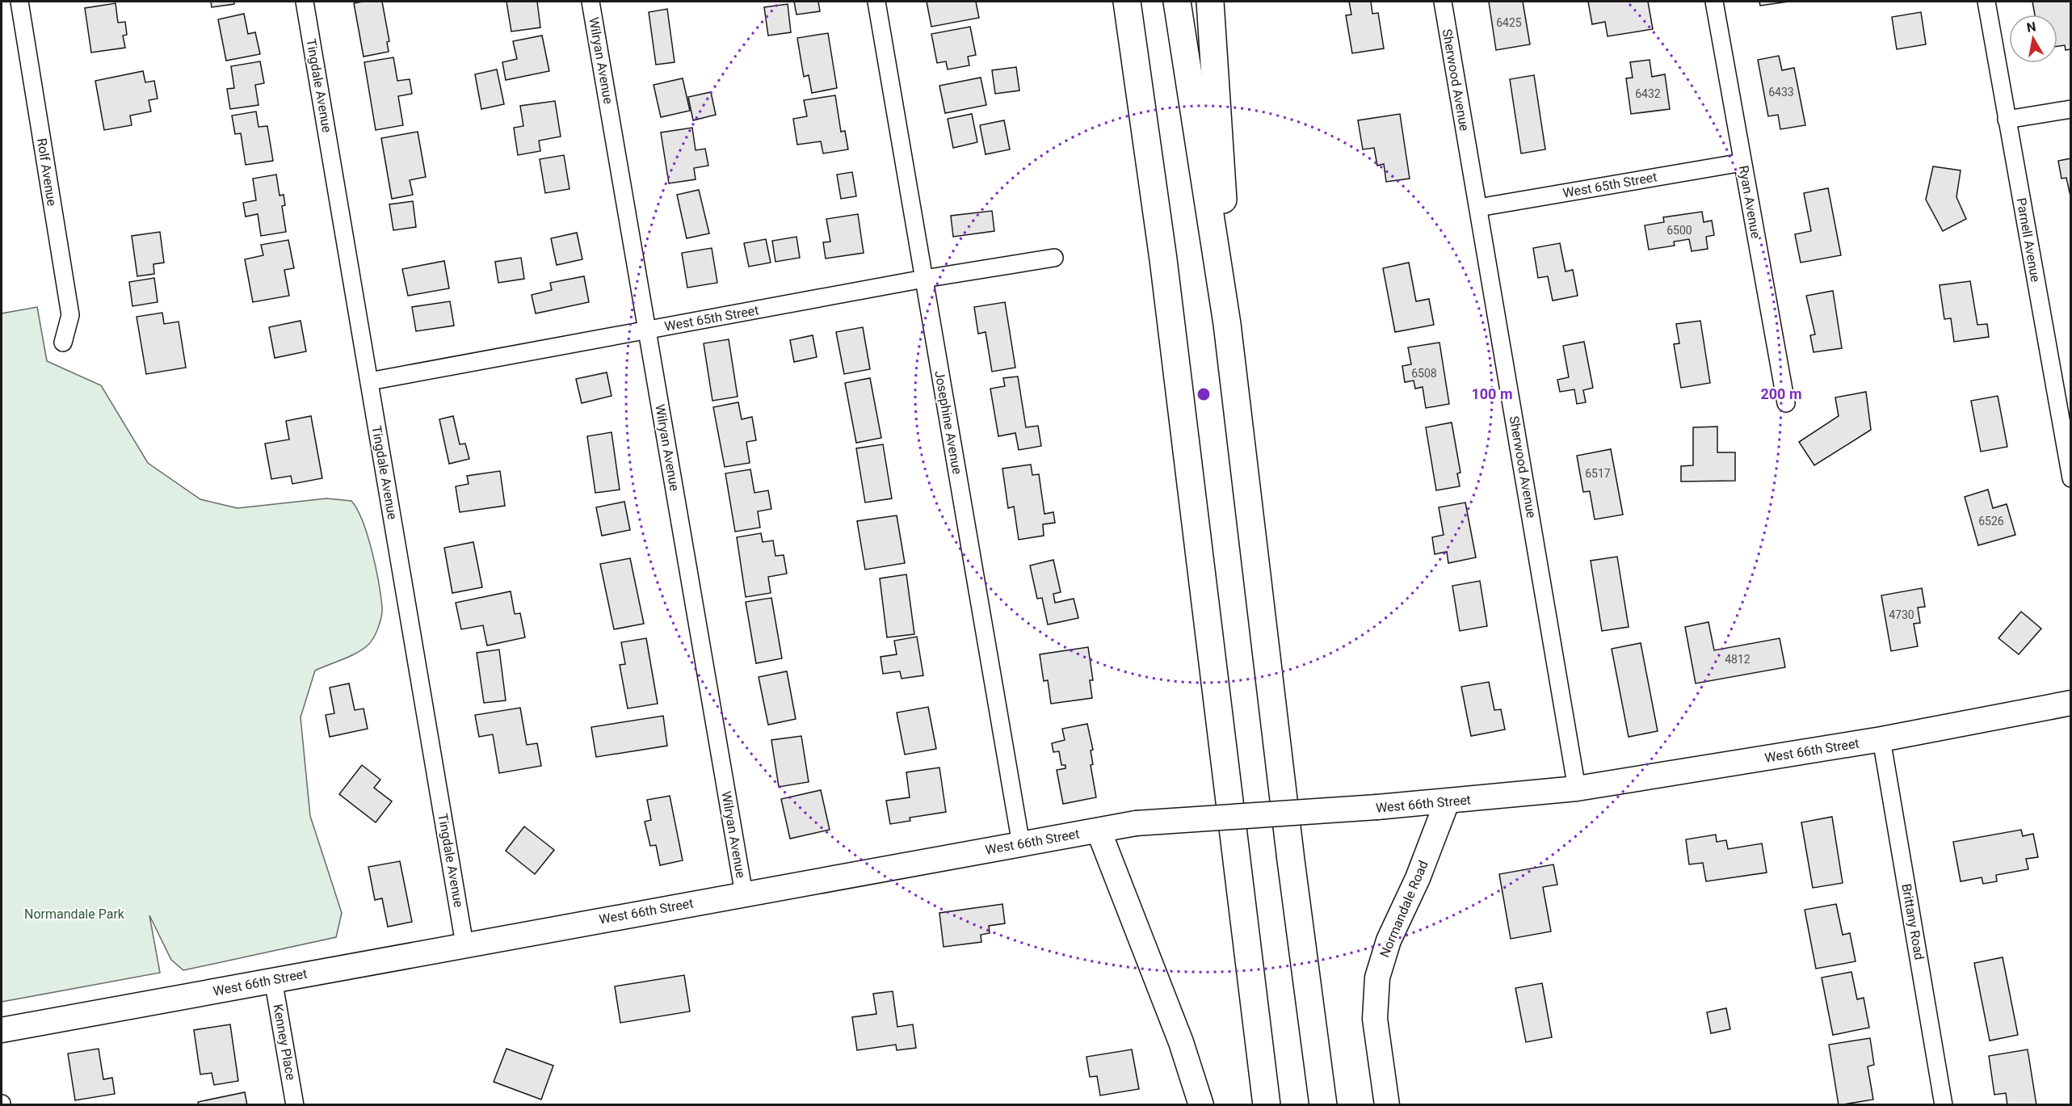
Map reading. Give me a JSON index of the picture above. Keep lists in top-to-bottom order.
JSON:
{
  "streets": {
    "street": [
      "Wilryan Avenue",
      "Sherwood Avenue",
      "Tingdale Avenue",
      "Rolf Avenue",
      "West 65th Street",
      "Ryan Avenue",
      "Parnell Avenue",
      "Josephine Avenue",
      "West 66th Street",
      "Normandale Road",
      "Brittany Road",
      "Kenney Place"
    ]
  },
  "crossings": [
    ["Wilryan Avenue", "West 65th Street"],
    ["Wilryan Avenue", "West 66th Street"],
    ["Sherwood Avenue", "West 65th Street"],
    ["Sherwood Avenue", "West 66th Street"],
    ["Tingdale Avenue", "West 65th Street"],
    ["Tingdale Avenue", "West 66th Street"],
    ["West 65th Street", "Ryan Avenue"],
    ["West 65th Street", "Josephine Avenue"],
    ["Josephine Avenue", "West 66th Street"],
    ["West 66th Street", "Normandale Road"],
    ["West 66th Street", "Brittany Road"],
    ["West 66th Street", "Kenney Place"]
  ],
  "parks": ["Normandale Park"],
  "house_numbers": [
    "6425",
    "6433",
    "6432",
    "6500",
    "6508",
    "6517",
    "6526",
    "4730",
    "4812"
  ],
  "north": "top",
  "rings": ["100 m", "200 m"]
}
